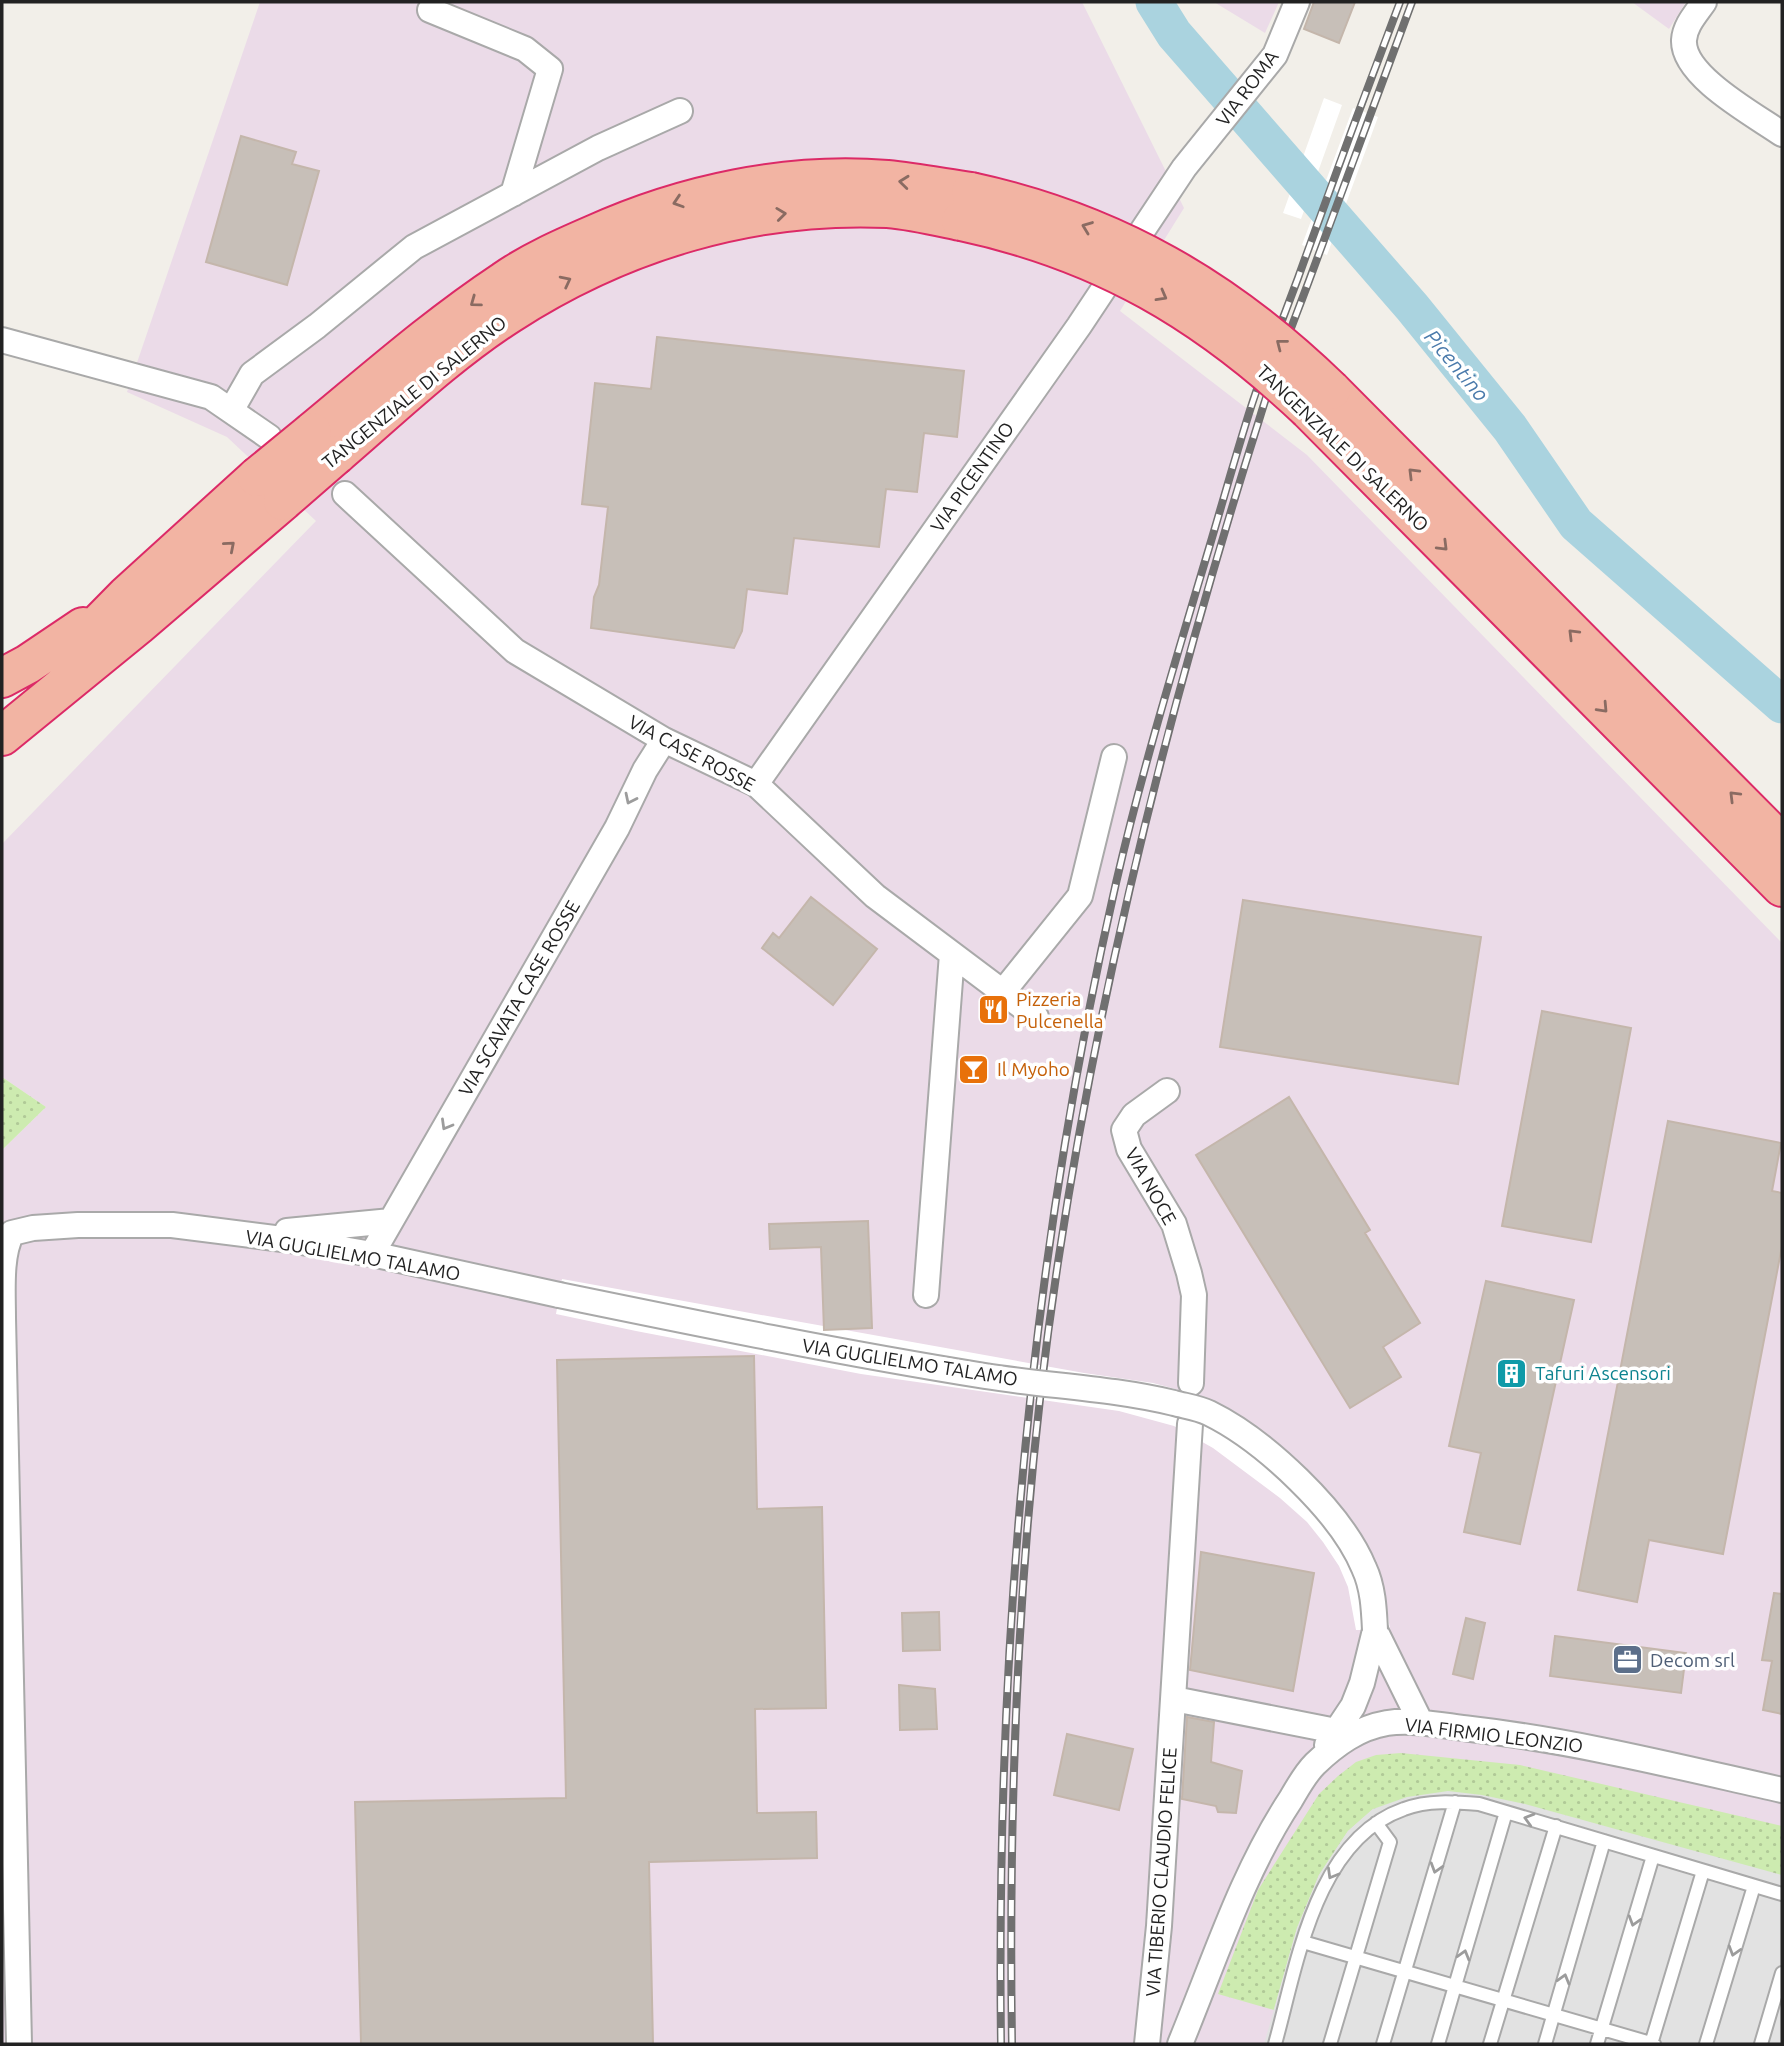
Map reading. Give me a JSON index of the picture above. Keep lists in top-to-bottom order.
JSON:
{
  "streets": {
    "highway": ["TANGENZIALE DI SALERNO"],
    "street": [
      "VIA ROMA",
      "VIA PICENTINO",
      "VIA CASE ROSSE",
      "VIA SCAVATA CASE ROSSE",
      "VIA NOCE",
      "VIA GUGLIELMO TALAMO",
      "VIA FIRMIO LEONZIO",
      "VIA TIBERIO CLAUDIO FELICE"
    ]
  },
  "crossings": [
    ["VIA ROMA", "VIA PICENTINO"],
    ["VIA PICENTINO", "VIA CASE ROSSE"],
    ["VIA CASE ROSSE", "VIA SCAVATA CASE ROSSE"],
    ["VIA SCAVATA CASE ROSSE", "VIA GUGLIELMO TALAMO"]
  ],
  "one_way": ["VIA SCAVATA CASE ROSSE"],
  "water": ["Picentino"],
  "places": {
    "restaurant": ["Pizzeria Pulcenella"],
    "bar": ["Il Myoho"],
    "building": ["Tafuri Ascensori"],
    "office": ["Decom srl"]
  }
}
